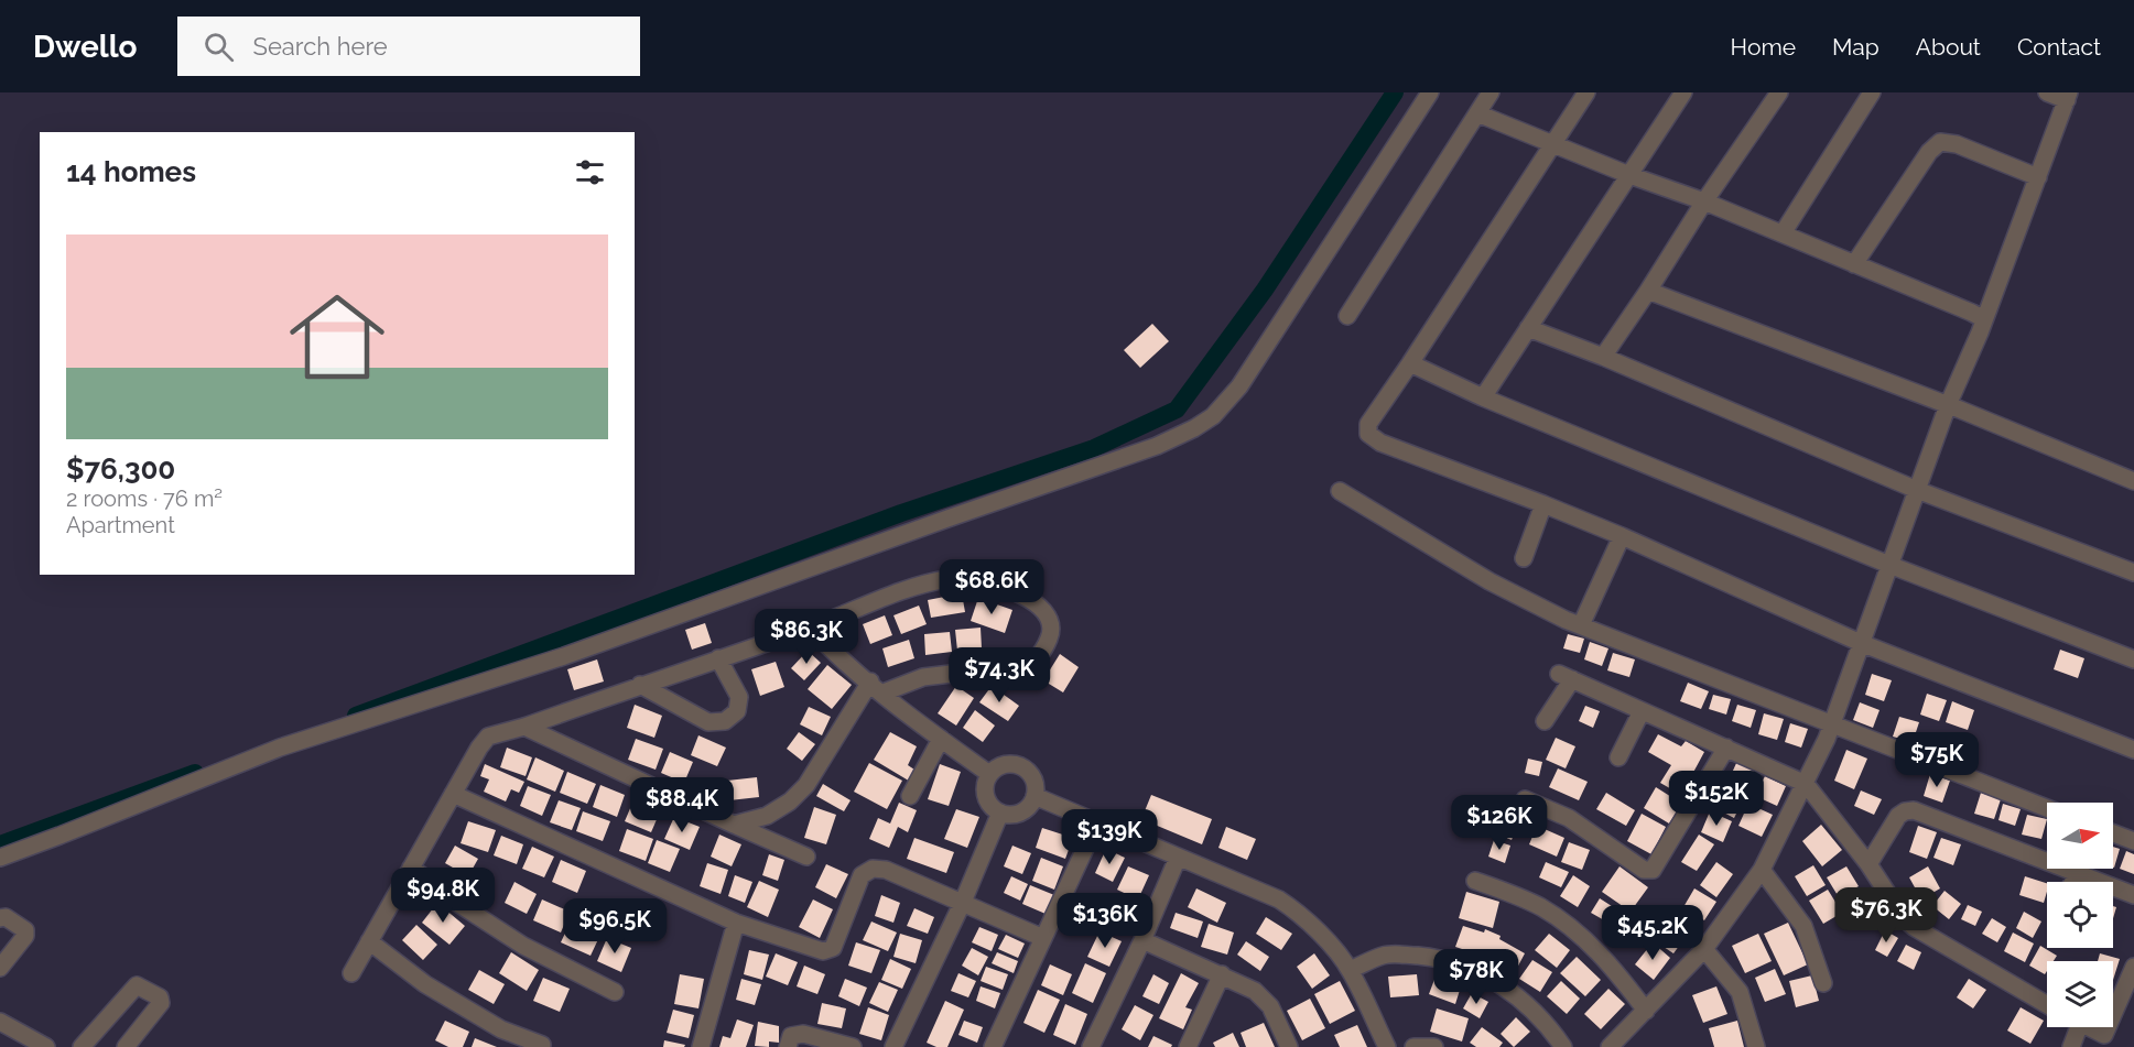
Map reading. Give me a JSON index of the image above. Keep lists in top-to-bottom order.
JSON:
{
  "north": "right",
  "page": {
    "header": "Dwello",
    "search": "Search here",
    "nav": [
      "Home",
      "Map",
      "About",
      "Contact"
    ],
    "heading": "14 homes",
    "list": [
      {
        "name": "$76,300",
        "note": "2 rooms · 76 m² · Apartment"
      }
    ],
    "price": [
      "$68.6K",
      "$86.3K",
      "$74.3K",
      "$75K",
      "$152K",
      "$88.4K",
      "$126K",
      "$139K",
      "$94.8K",
      "$76.3K",
      "$136K",
      "$96.5K",
      "$45.2K",
      "$78K"
    ]
  }
}
